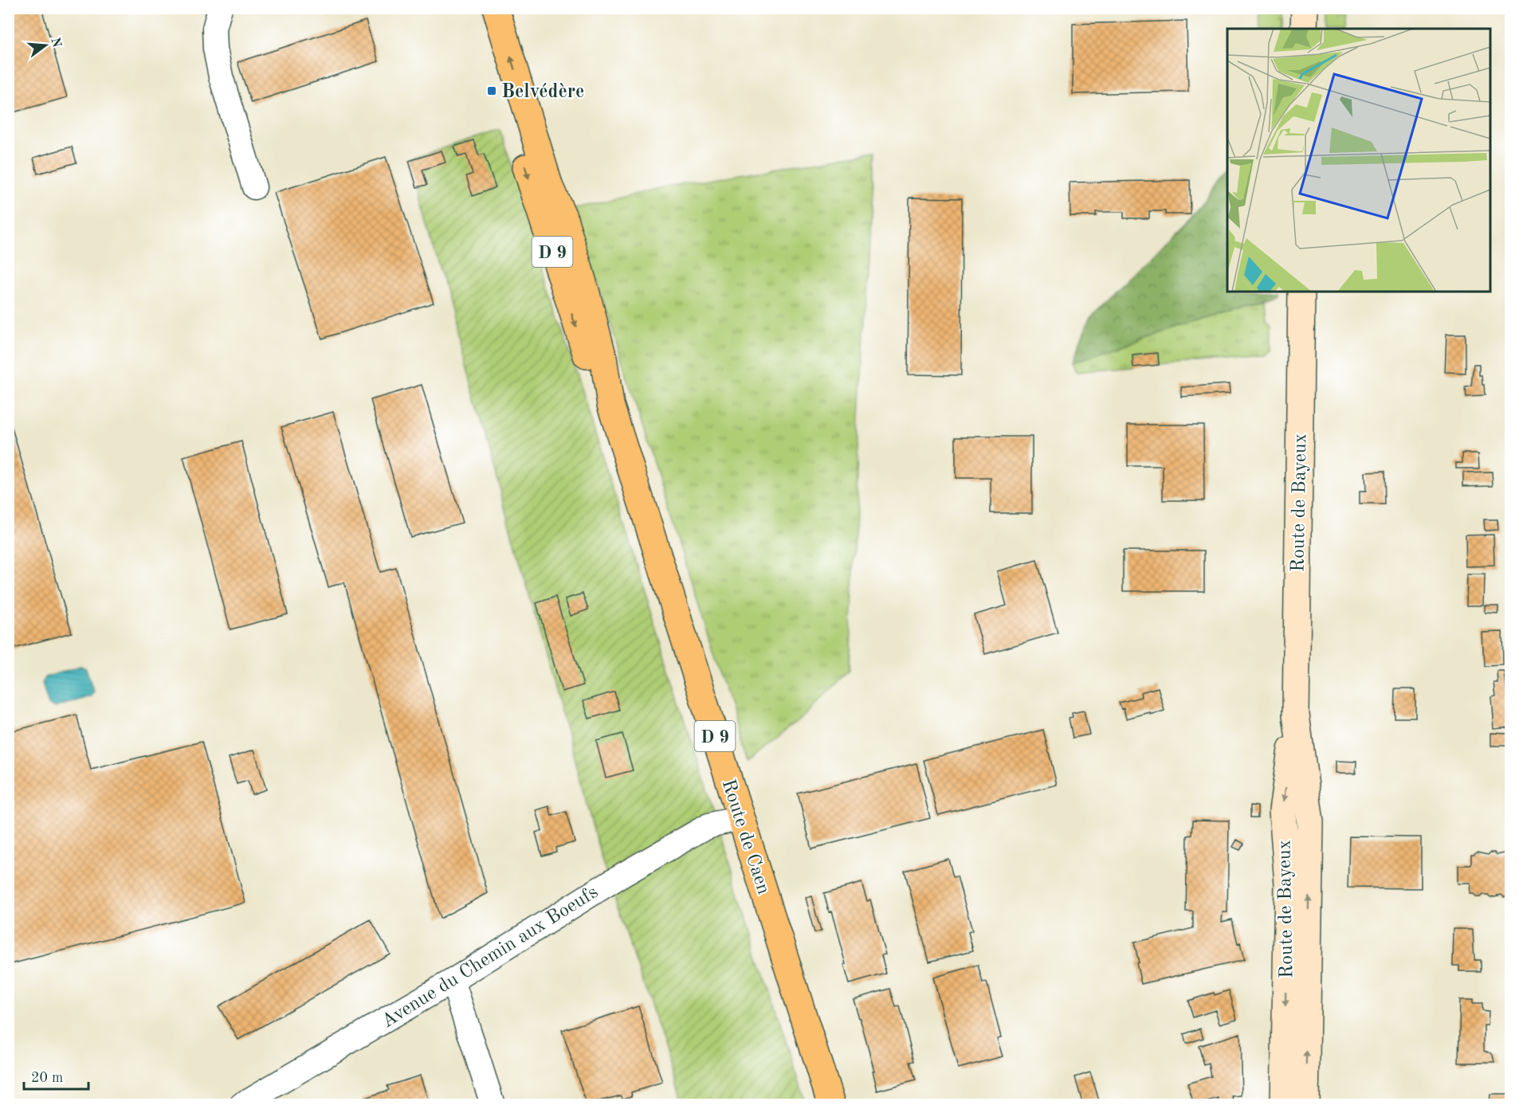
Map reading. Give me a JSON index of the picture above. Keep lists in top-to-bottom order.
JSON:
{
  "streets": {
    "main road": ["D 9", "Route de Bayeux", "Route de Caen"],
    "street": ["Avenue du Chemin aux Boeufs"]
  },
  "crossings": [
    ["Route de Caen", "Avenue du Chemin aux Boeufs"]
  ],
  "places": {
    "transit": ["Belvédère"]
  },
  "scale_bar": "20 m",
  "north": "right"
}
